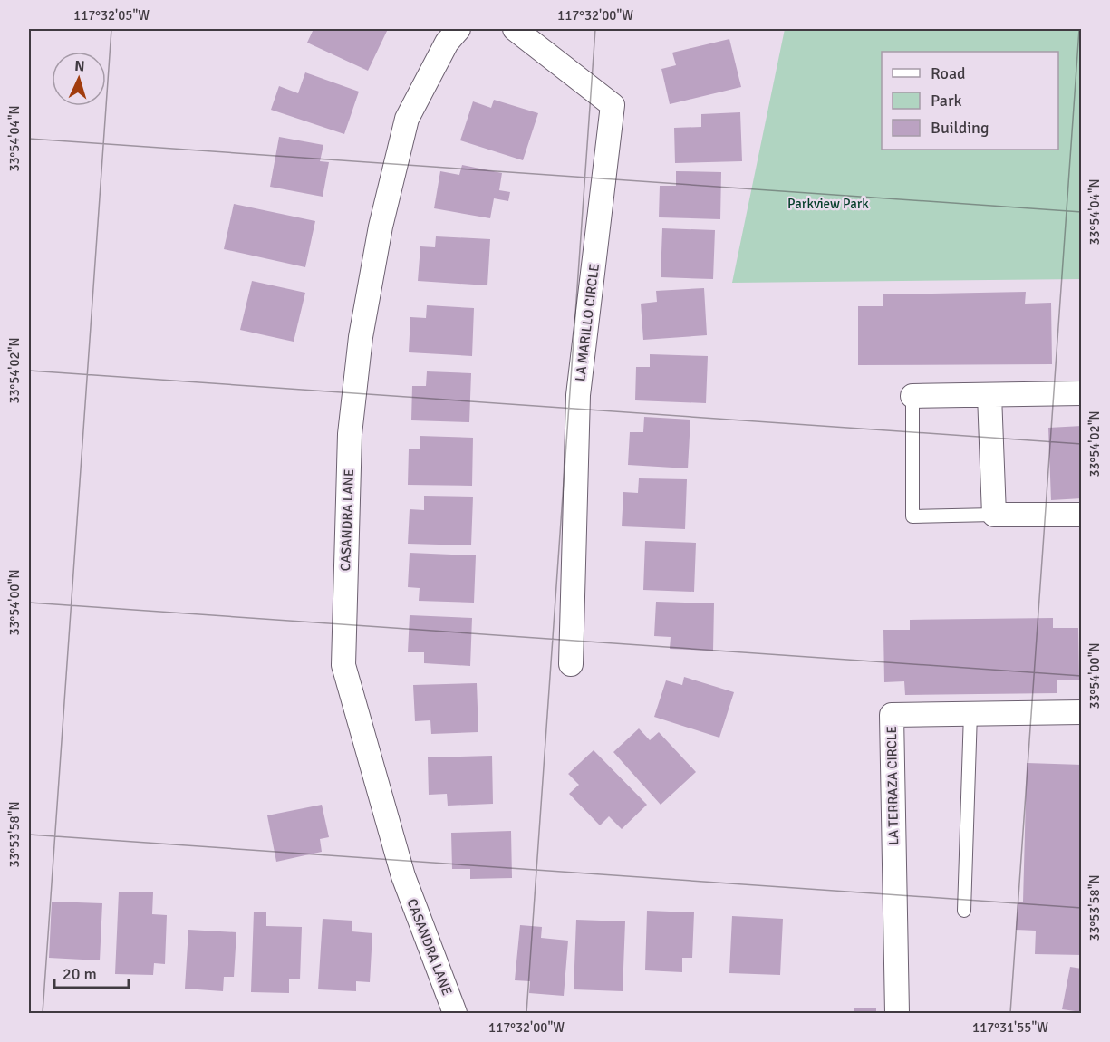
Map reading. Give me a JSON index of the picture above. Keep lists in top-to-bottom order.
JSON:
{
  "streets": {
    "street": ["LA MARILLO CIRCLE", "CASANDRA LANE", "LA TERRAZA CIRCLE"]
  },
  "parks": ["Parkview Park"],
  "legend": ["Road", "Park", "Building"],
  "scale_bar": "20 m",
  "north": "top",
  "coordinates": [
    "117°32'05\"W",
    "117°32'00\"W",
    "33°54'04\"N",
    "33°54'02\"N",
    "33°54'00\"N",
    "33°53'58\"N",
    "117°31'55\"W"
  ]
}
